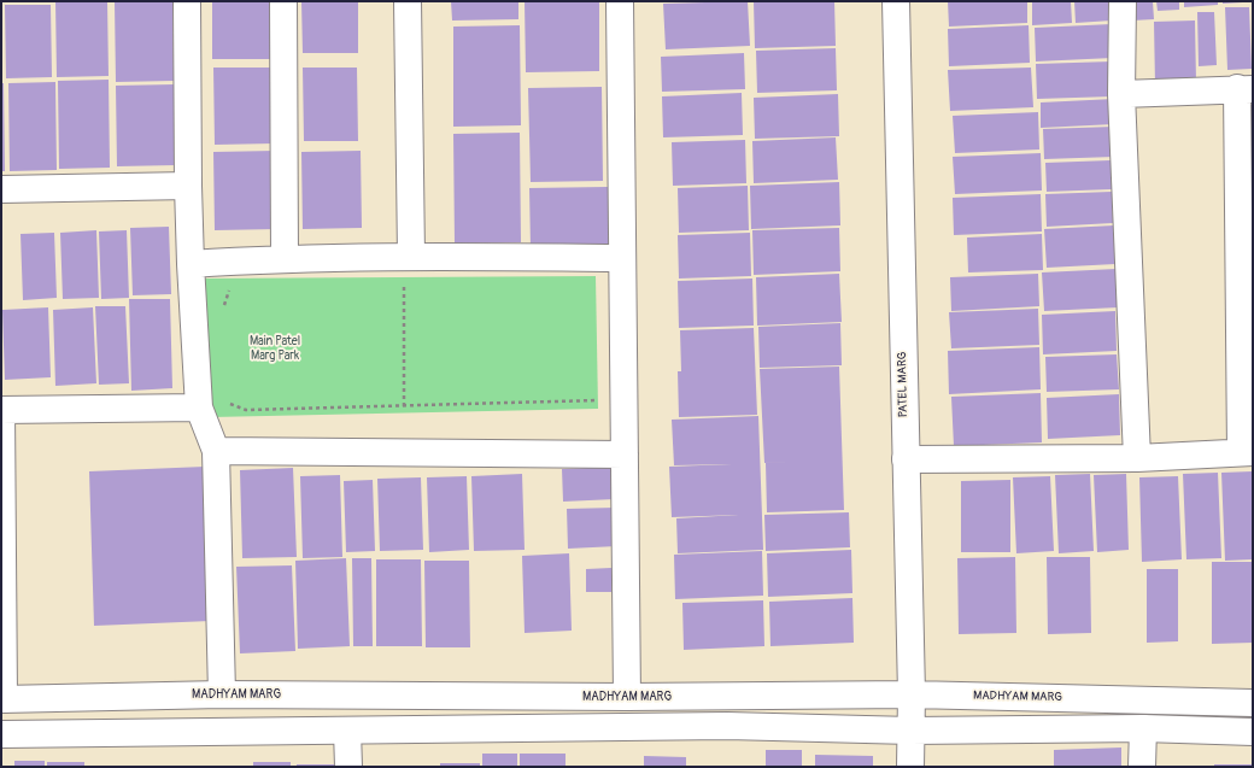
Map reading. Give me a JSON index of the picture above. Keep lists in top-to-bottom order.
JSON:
{
  "streets": {
    "street": ["PATEL MARG", "MADHYAM MARG"]
  },
  "crossings": [
    ["PATEL MARG", "MADHYAM MARG"]
  ],
  "parks": ["Main Patel Marg Park"]
}
